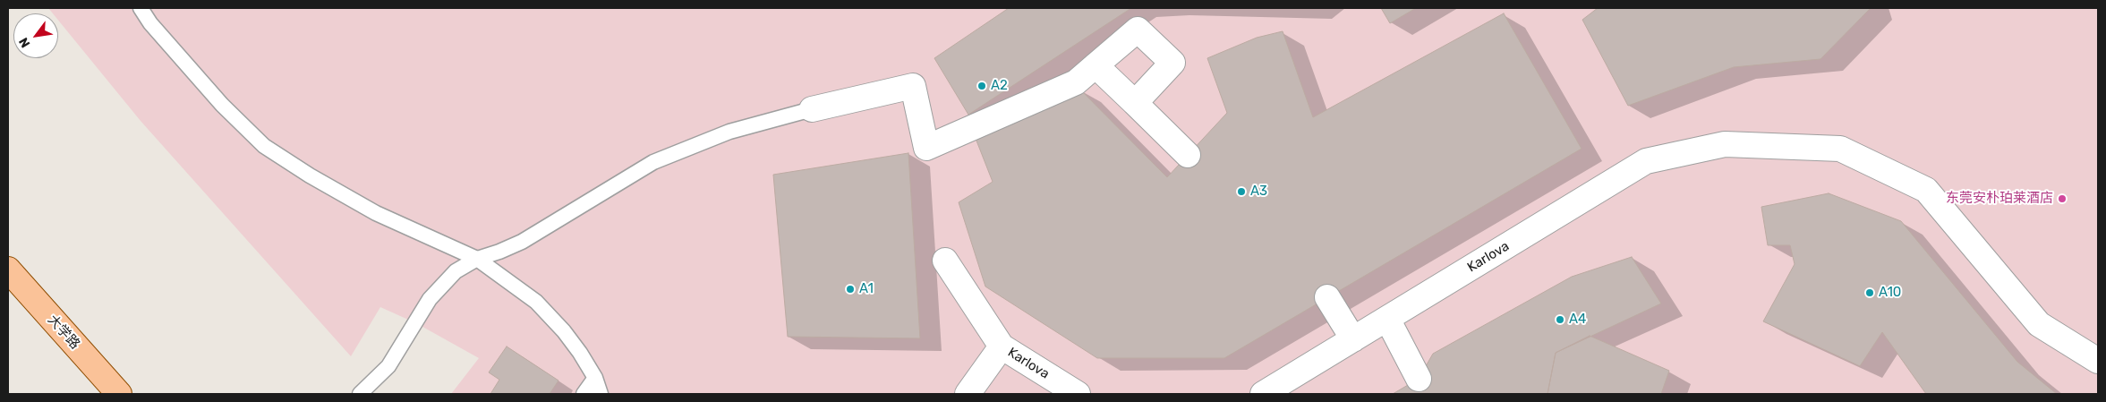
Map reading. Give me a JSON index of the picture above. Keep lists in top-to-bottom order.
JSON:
{
  "streets": {
    "main road": ["大学路"],
    "street": ["Karlova"]
  },
  "places": [
    "A2",
    "A3",
    "东莞安朴珀莱酒店",
    "A1",
    "A10",
    "A4"
  ],
  "north": "bottom left"
}
